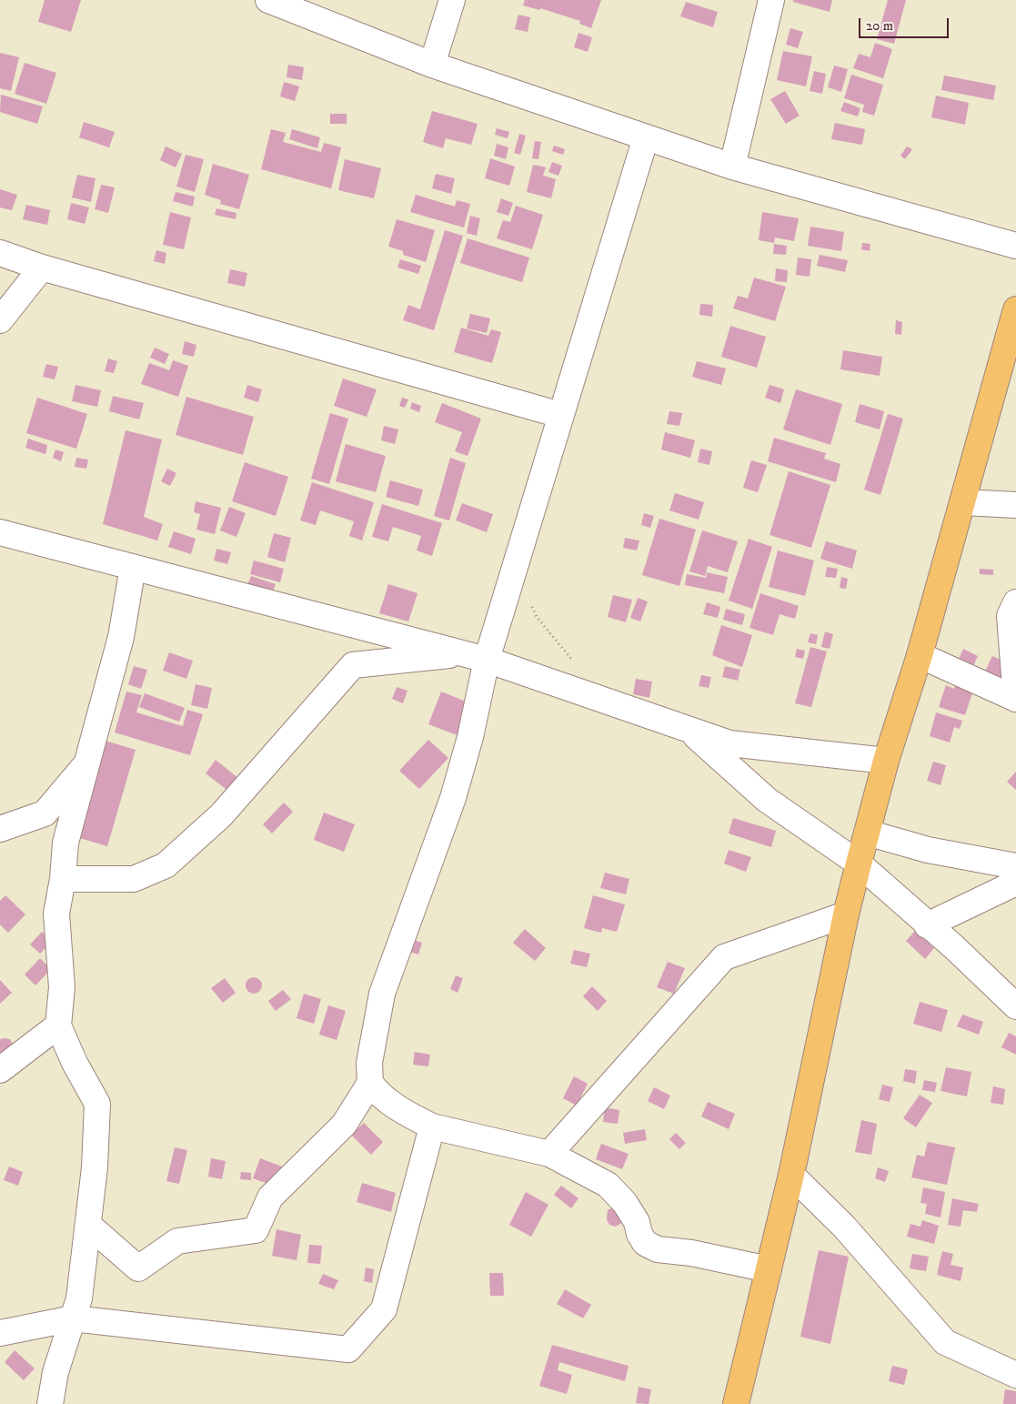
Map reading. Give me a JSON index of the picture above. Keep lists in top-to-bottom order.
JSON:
{
  "scale_bar": "20 m"
}
